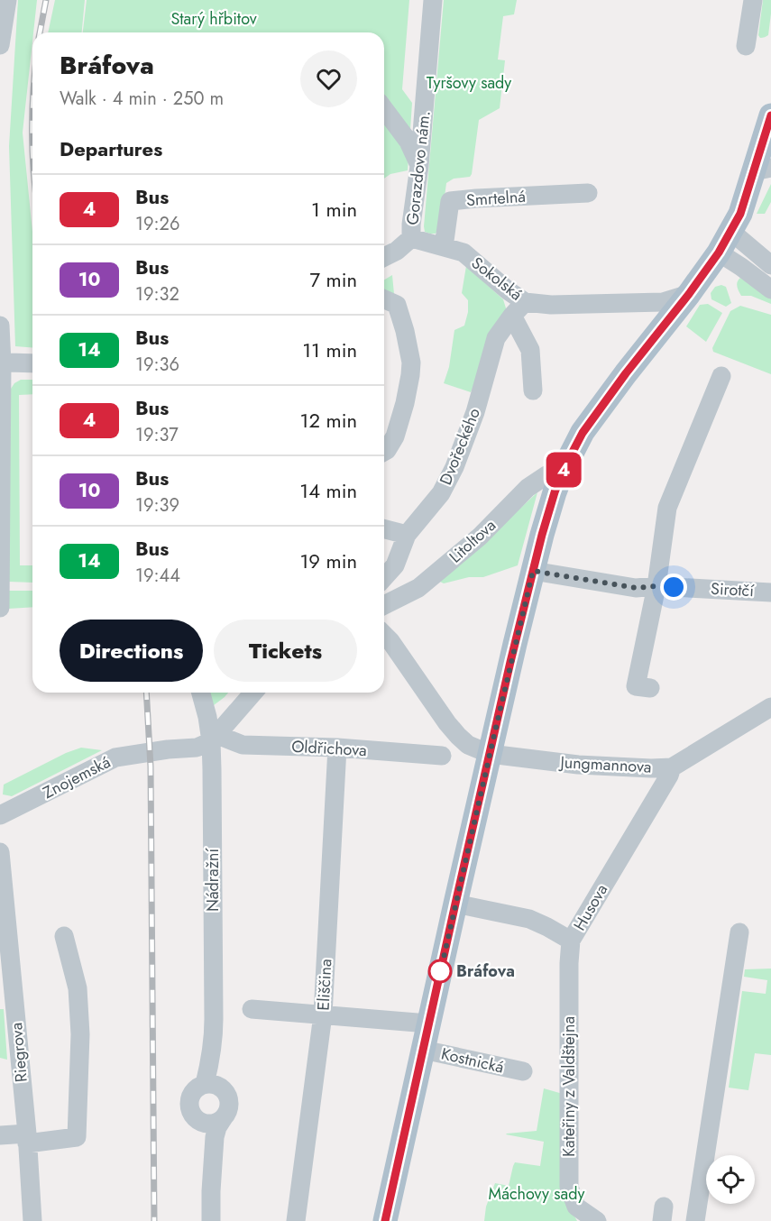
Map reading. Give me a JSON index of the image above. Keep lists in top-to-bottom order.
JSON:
{
  "streets": {
    "street": [
      "Gorazdovo nám.",
      "Smrtelná",
      "Sokolská",
      "Dvořeckého",
      "Litoltova",
      "Sirotčí",
      "Oldřichova",
      "Jungmannova",
      "Znojemská",
      "Nádražní",
      "Husova",
      "Eliščina",
      "Riegrova",
      "Kostnická",
      "Kateřiny z Valdštejna"
    ]
  },
  "crossings": [
    ["Gorazdovo nám.", "Sokolská"],
    ["Smrtelná", "Sokolská"],
    ["Sokolská", "Dvořeckého"],
    ["Oldřichova", "Znojemská"],
    ["Oldřichova", "Nádražní"],
    ["Oldřichova", "Eliščina"],
    ["Jungmannova", "Husova"],
    ["Znojemská", "Nádražní"],
    ["Husova", "Kateřiny z Valdštejna"]
  ],
  "parks": ["Starý hřbitov", "Tyršovy sady", "Máchovy sady"],
  "places": ["Bráfova"],
  "lines": ["bus line 4"],
  "page": {
    "on_map": "4",
    "heading": [
      ["Bráfova", "Walk · 4 min · 250 m"],
      "Departures"
    ],
    "list": [
      {
        "mark": "4",
        "name": "Bus",
        "note": "19:26",
        "value": "1 min"
      },
      {
        "mark": "10",
        "name": "Bus",
        "note": "19:32",
        "value": "7 min"
      },
      {
        "mark": "14",
        "name": "Bus",
        "note": "19:36",
        "value": "11 min"
      },
      {
        "mark": "4",
        "name": "Bus",
        "note": "19:37",
        "value": "12 min"
      },
      {
        "mark": "10",
        "name": "Bus",
        "note": "19:39",
        "value": "14 min"
      },
      {
        "mark": "14",
        "name": "Bus",
        "note": "19:44",
        "value": "19 min"
      }
    ],
    "buttons": ["Directions", "Tickets"]
  }
}
